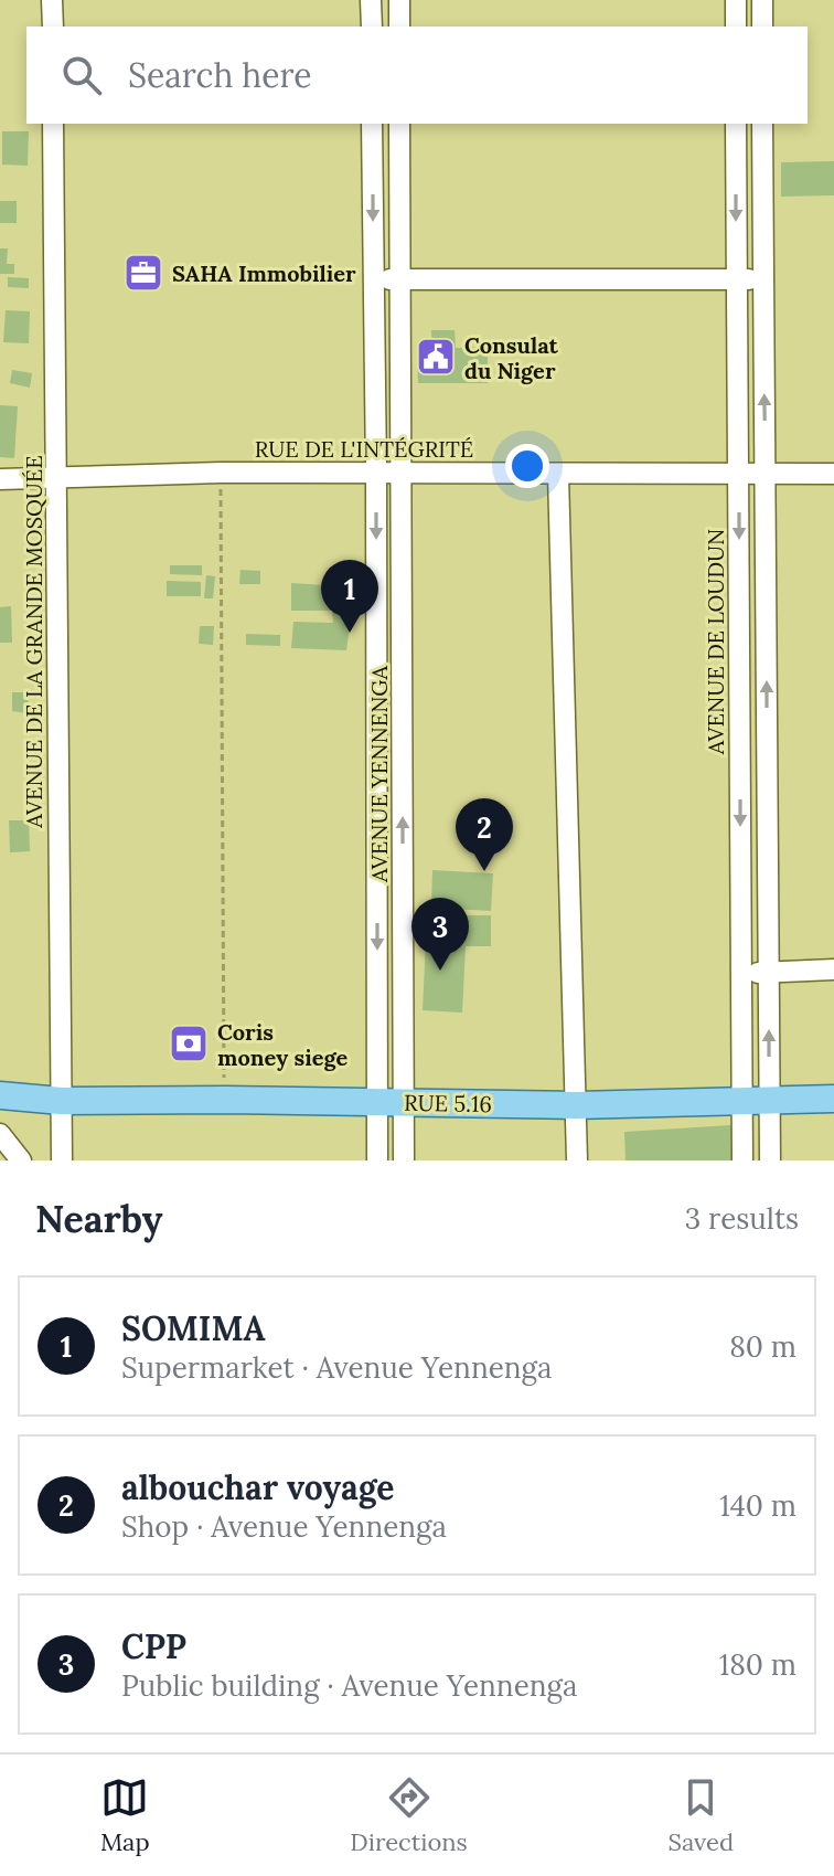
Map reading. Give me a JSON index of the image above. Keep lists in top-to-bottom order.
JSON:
{
  "streets": {
    "main road": ["RUE 5.16"],
    "street": [
      "RUE DE L'INTÉGRITÉ",
      "AVENUE DE LA GRANDE MOSQUÉE",
      "AVENUE DE LOUDUN",
      "AVENUE YENNENGA"
    ]
  },
  "crossings": [
    ["RUE DE L'INTÉGRITÉ", "AVENUE DE LA GRANDE MOSQUÉE"],
    ["RUE DE L'INTÉGRITÉ", "AVENUE DE LOUDUN"],
    ["RUE DE L'INTÉGRITÉ", "AVENUE YENNENGA"],
    ["AVENUE DE LA GRANDE MOSQUÉE", "RUE 5.16"],
    ["AVENUE DE LOUDUN", "RUE 5.16"],
    ["AVENUE YENNENGA", "RUE 5.16"]
  ],
  "places": {
    "office": ["SAHA Immobilier"],
    "public building": ["Consulat du Niger"],
    "bank": ["Coris money siege"]
  },
  "page": {
    "search": "Search here",
    "pins": ["1", "2", "3"],
    "heading": ["Nearby", "3 results"],
    "list": [
      {
        "mark": "1",
        "name": "SOMIMA",
        "note": "Supermarket · Avenue Yennenga",
        "value": "80 m"
      },
      {
        "mark": "2",
        "name": "albouchar voyage",
        "note": "Shop · Avenue Yennenga",
        "value": "140 m"
      },
      {
        "mark": "3",
        "name": "CPP",
        "note": "Public building · Avenue Yennenga",
        "value": "180 m"
      }
    ],
    "nav": ["Map", "Directions", "Saved"]
  }
}
